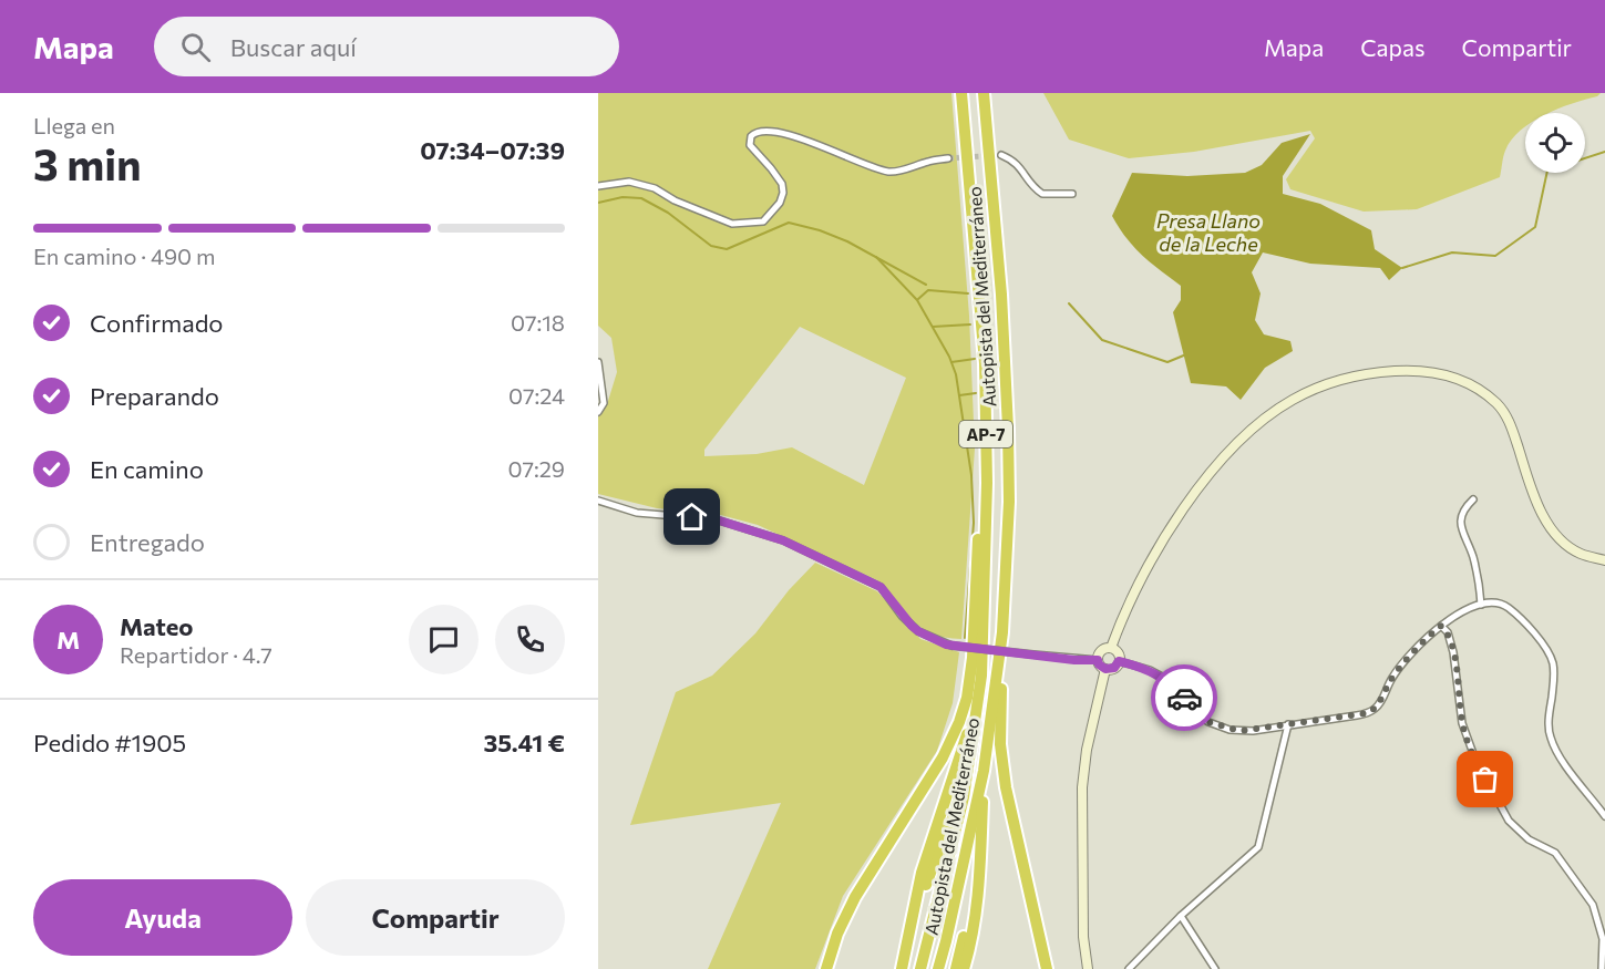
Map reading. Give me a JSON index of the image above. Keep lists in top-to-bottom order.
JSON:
{
  "streets": {
    "highway": ["Autopista del Mediterráneo", "AP-7"]
  },
  "water": ["Presa Llano de la Leche"],
  "page": {
    "header": "Mapa",
    "search": "Buscar aquí",
    "nav": ["Mapa", "Capas", "Compartir"],
    "heading": ["3 min", "Llega en", "07:34–07:39"],
    "panel": [
      "Mateo",
      "Repartidor · 4.7",
      "Pedido #1905",
      "35.41 €"
    ],
    "bar": "En camino · 490 m",
    "list": [
      ["Confirmado", "07:18"],
      ["Preparando", "07:24"],
      ["En camino", "07:29"],
      "Entregado"
    ],
    "round": "M",
    "buttons": ["Ayuda", "Compartir"]
  }
}
